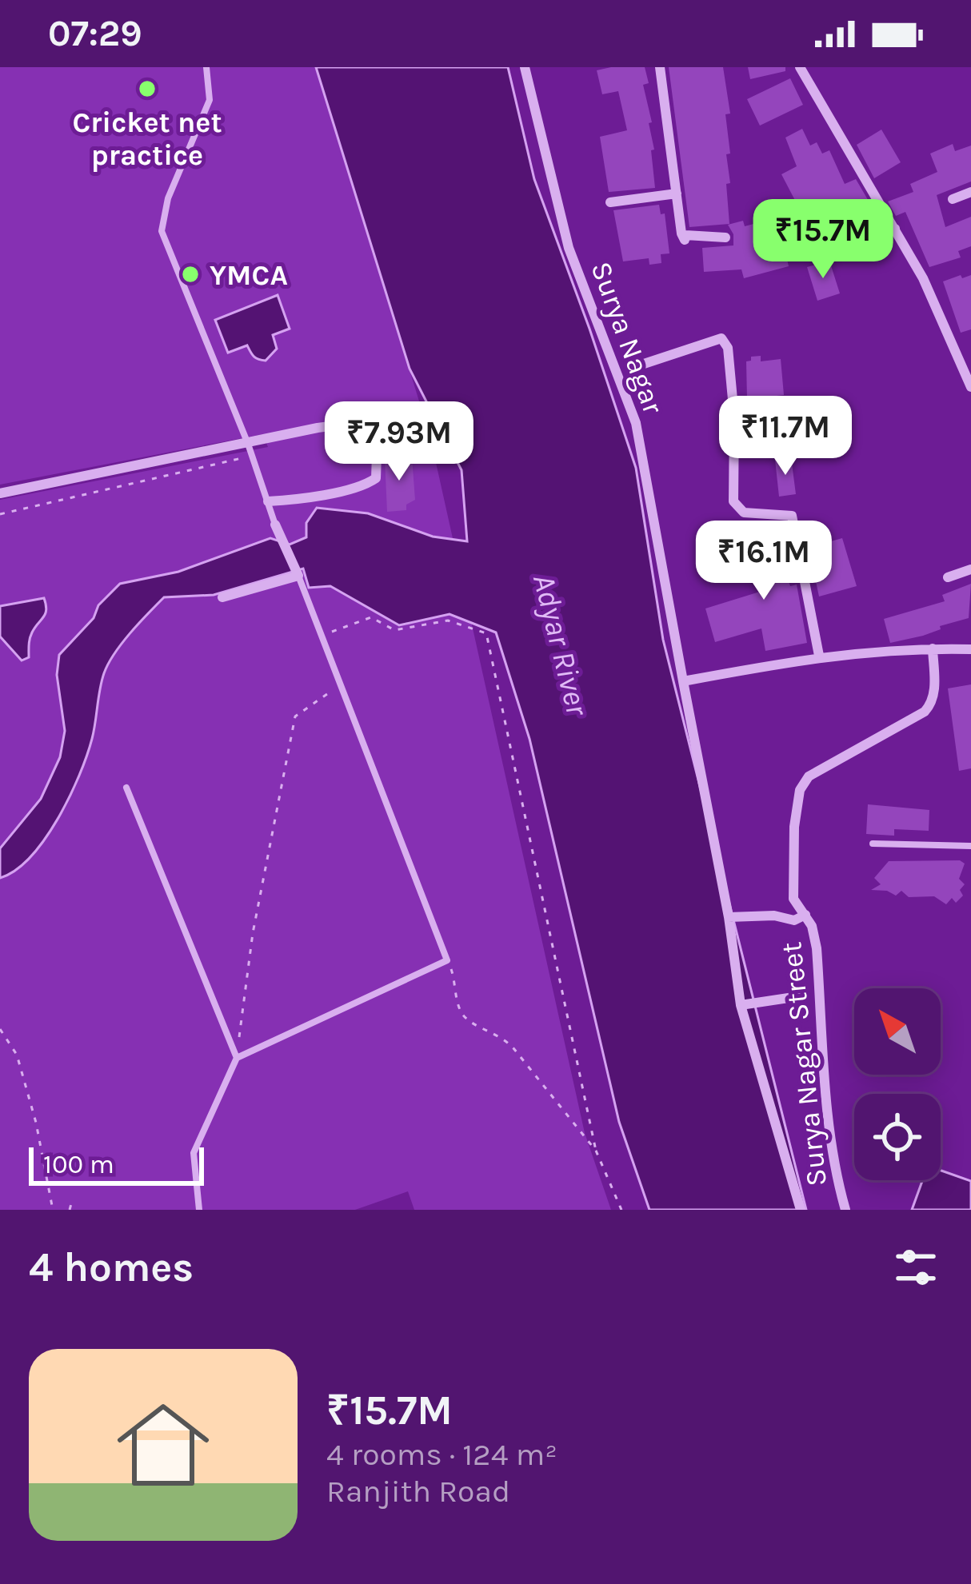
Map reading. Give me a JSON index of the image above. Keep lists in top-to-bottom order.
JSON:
{
  "streets": {
    "street": ["Surya Nagar", "Surya Nagar Street"]
  },
  "water": ["Adyar River"],
  "places": ["Cricket net practice", "YMCA"],
  "scale_bar": "100 m",
  "north": "top left",
  "page": {
    "status": "07:29",
    "price": [
      "₹15.7M",
      "₹11.7M",
      "₹7.93M",
      "₹16.1M"
    ],
    "scale": "100 m",
    "heading": "4 homes",
    "list": [
      {
        "name": "₹15.7M",
        "note": "4 rooms · 124 m² · Ranjith Road"
      }
    ]
  }
}
